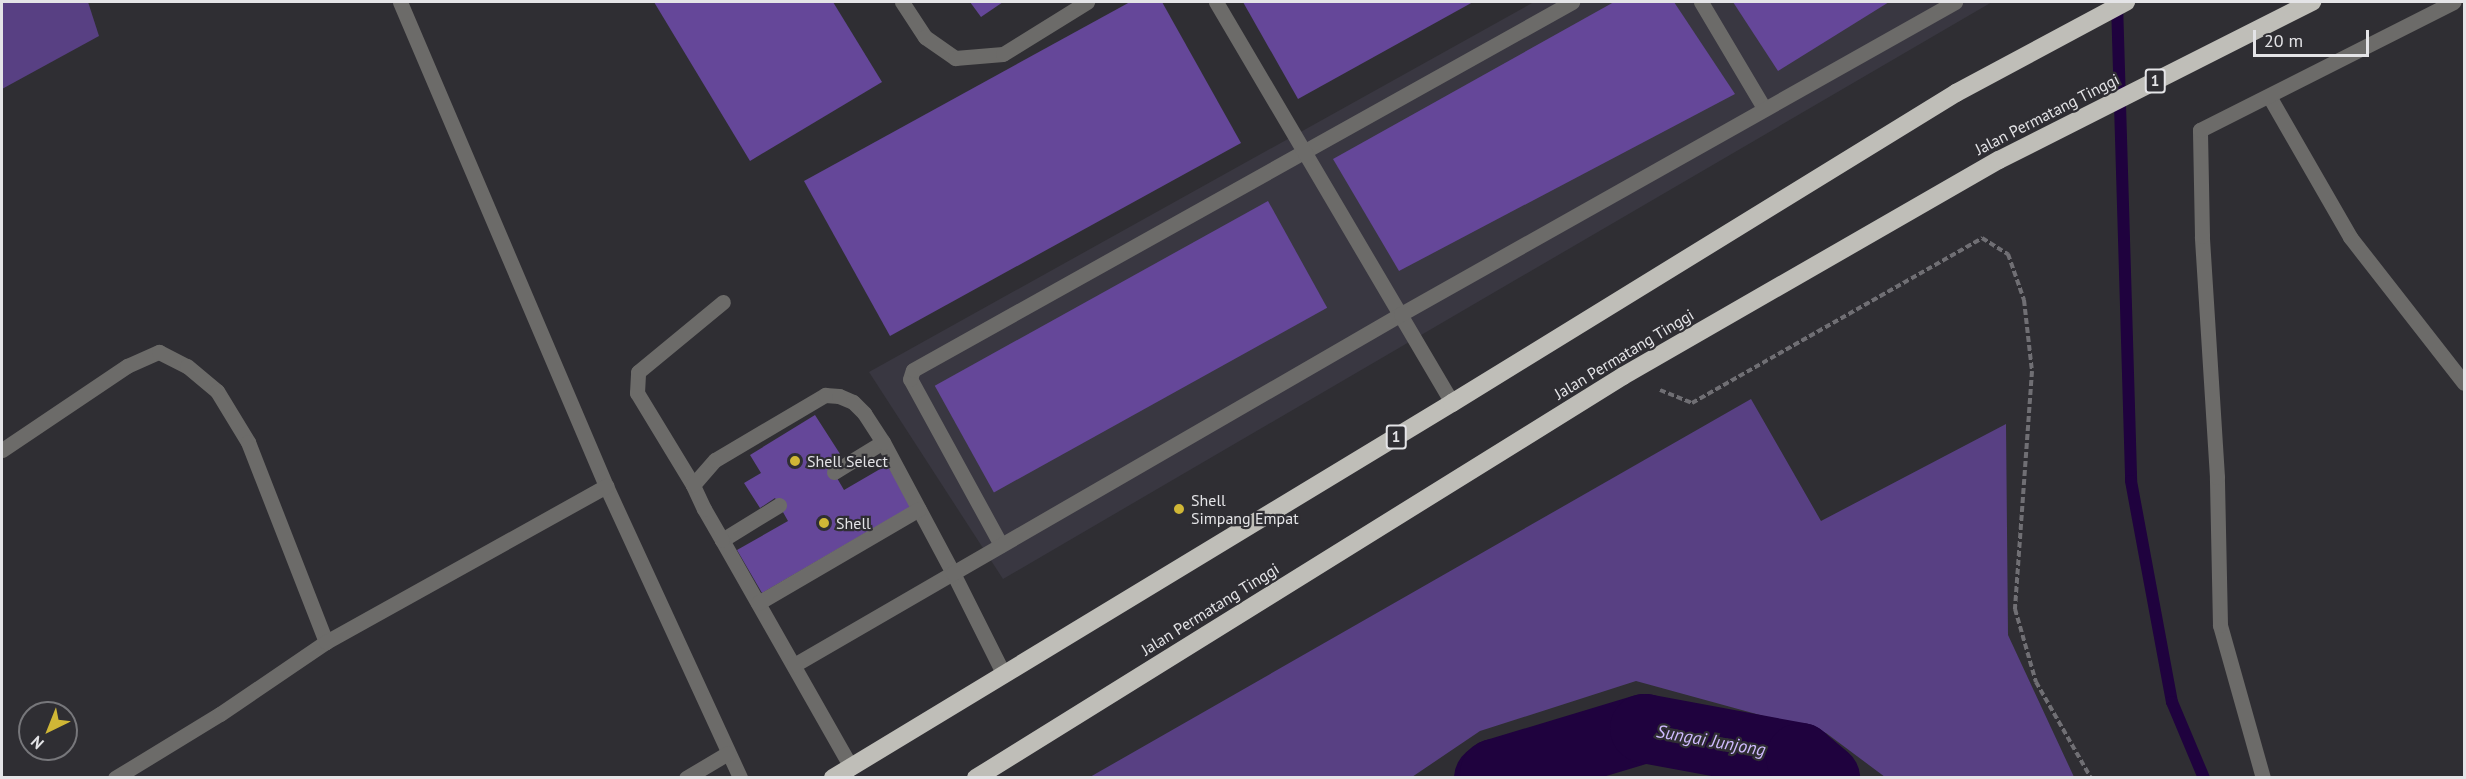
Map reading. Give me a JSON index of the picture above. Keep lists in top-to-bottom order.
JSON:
{
  "streets": {
    "highway": ["1", "Jalan Permatang Tinggi"]
  },
  "water": ["Sungai Junjong"],
  "places": ["Shell Select", "Shell Simpang Empat", "Shell"],
  "scale_bar": "20 m",
  "north": "bottom left"
}
